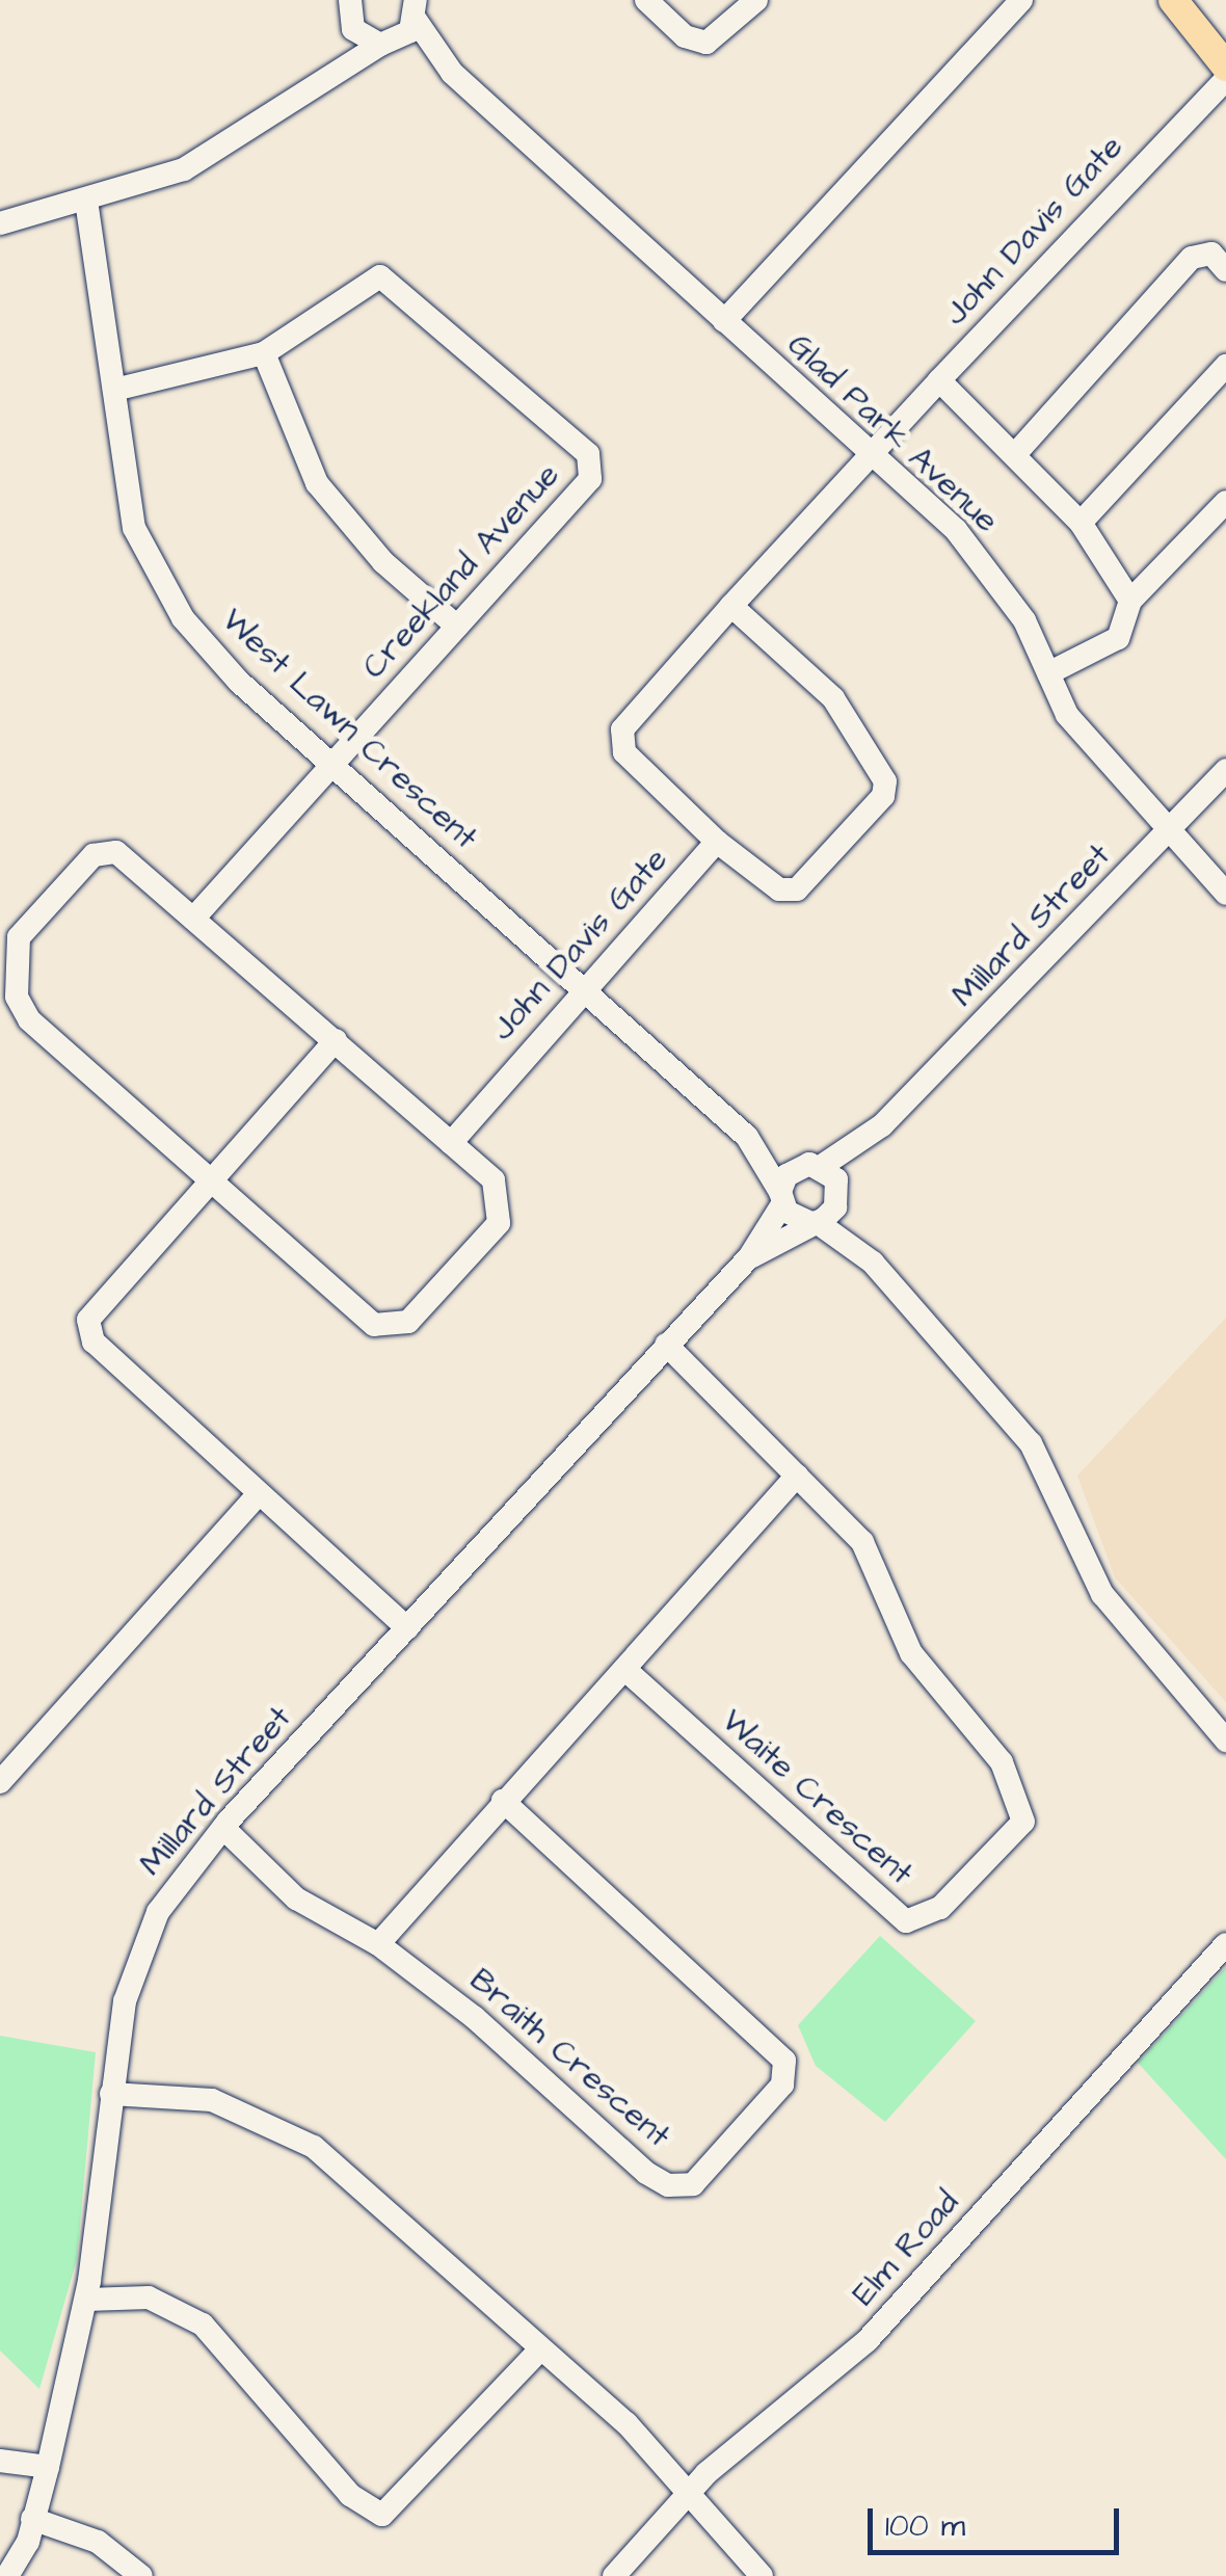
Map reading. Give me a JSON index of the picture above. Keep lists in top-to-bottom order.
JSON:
{
  "streets": {
    "street": [
      "John Davis Gate",
      "Glad Park Avenue",
      "Creekland Avenue",
      "West Lawn Crescent",
      "Millard Street",
      "Waite Crescent",
      "Braith Crescent",
      "Elm Road"
    ]
  },
  "crossings": [
    ["John Davis Gate", "Glad Park Avenue"],
    ["John Davis Gate", "West Lawn Crescent"],
    ["Glad Park Avenue", "Millard Street"],
    ["Creekland Avenue", "West Lawn Crescent"],
    ["West Lawn Crescent", "Millard Street"],
    ["Millard Street", "Waite Crescent"],
    ["Millard Street", "Braith Crescent"]
  ],
  "scale_bar": "100 m"
}
